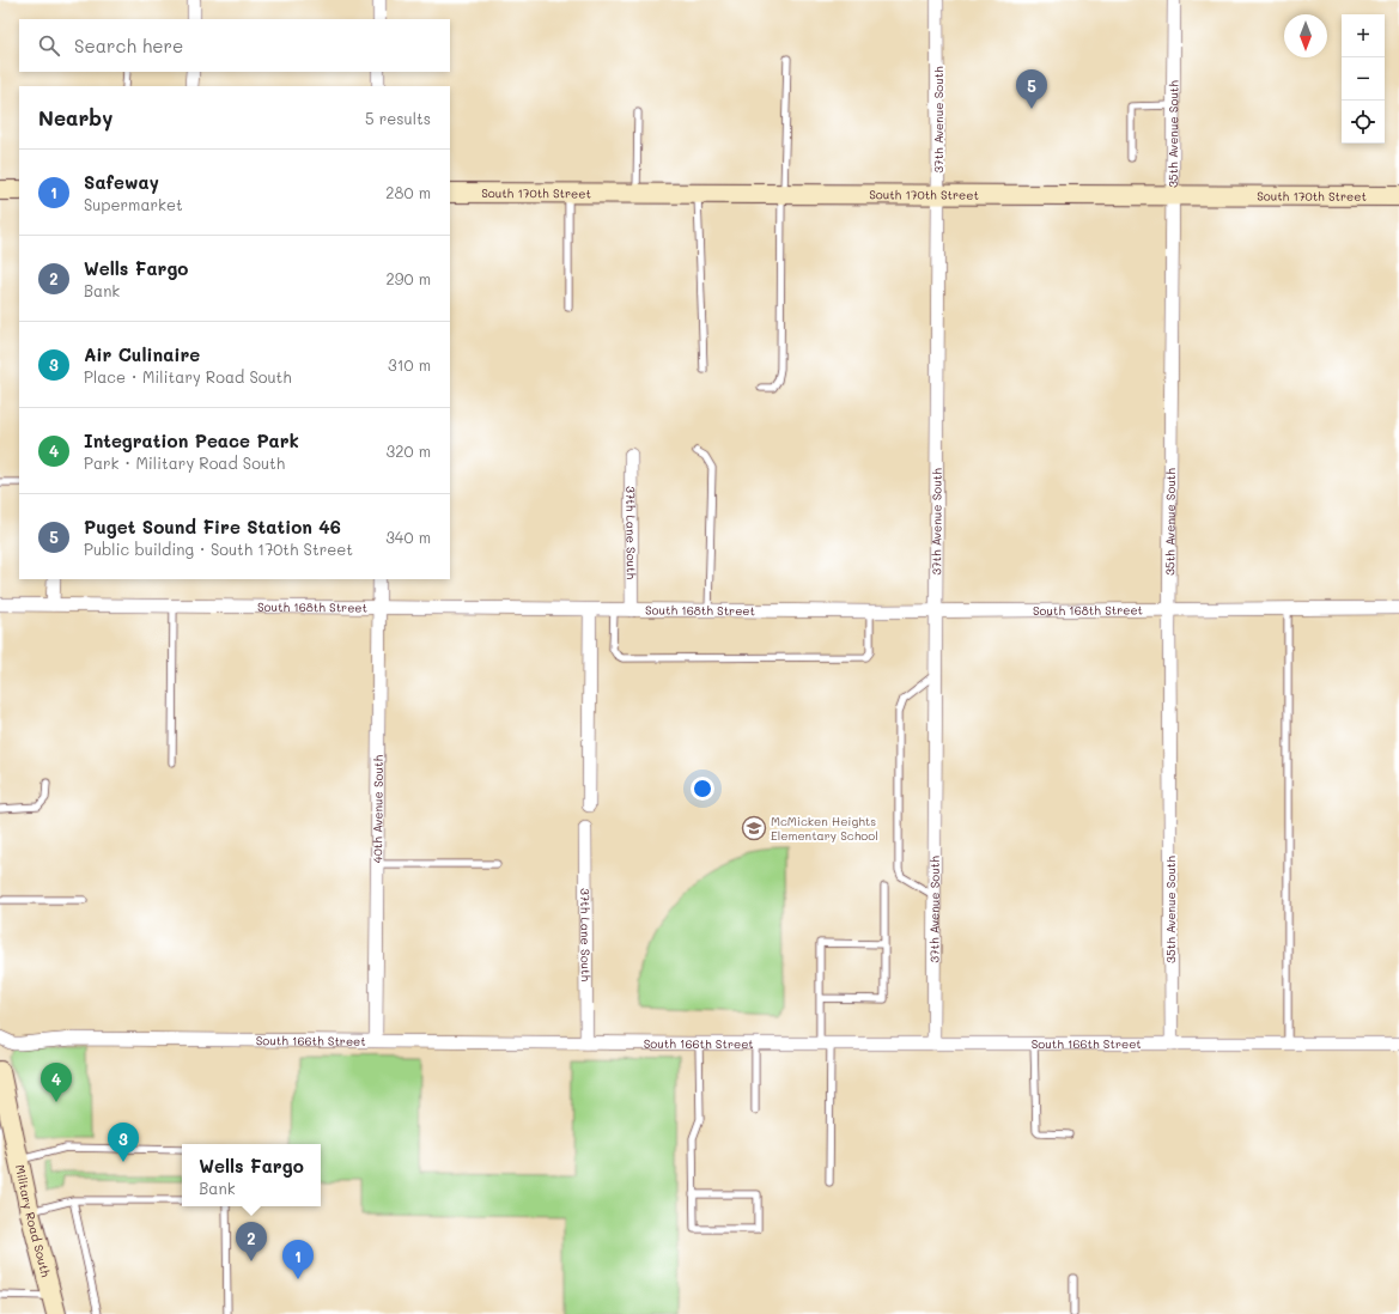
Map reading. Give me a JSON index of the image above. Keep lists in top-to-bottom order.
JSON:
{
  "streets": {
    "street": [
      "37th Avenue South",
      "35th Avenue South",
      "South 170th Street",
      "37th Lane South",
      "South 168th Street",
      "40th Avenue South",
      "South 166th Street",
      "Military Road South"
    ]
  },
  "crossings": [
    ["37th Avenue South", "South 170th Street"],
    ["37th Avenue South", "South 168th Street"],
    ["37th Avenue South", "South 166th Street"],
    ["35th Avenue South", "South 170th Street"],
    ["35th Avenue South", "South 168th Street"],
    ["35th Avenue South", "South 166th Street"],
    ["37th Lane South", "South 168th Street"],
    ["37th Lane South", "South 166th Street"],
    ["South 168th Street", "40th Avenue South"],
    ["40th Avenue South", "South 166th Street"]
  ],
  "places": {
    "school or university": ["McMicken Heights Elementary School"]
  },
  "north": "bottom",
  "page": {
    "map_buttons": ["+", "−"],
    "search": "Search here",
    "pins": [
      "5",
      "4",
      "3",
      "2",
      "1"
    ],
    "heading": ["Nearby", "5 results"],
    "list": [
      {
        "mark": "1",
        "name": "Safeway",
        "note": "Supermarket",
        "value": "280 m"
      },
      {
        "mark": "2",
        "name": "Wells Fargo",
        "note": "Bank",
        "value": "290 m"
      },
      {
        "mark": "3",
        "name": "Air Culinaire",
        "note": "Place · Military Road South",
        "value": "310 m"
      },
      {
        "mark": "4",
        "name": "Integration Peace Park",
        "note": "Park · Military Road South",
        "value": "320 m"
      },
      {
        "mark": "5",
        "name": "Puget Sound Fire Station 46",
        "note": "Public building · South 170th Street",
        "value": "340 m"
      }
    ],
    "popup": ["Wells Fargo", "Bank"]
  }
}
